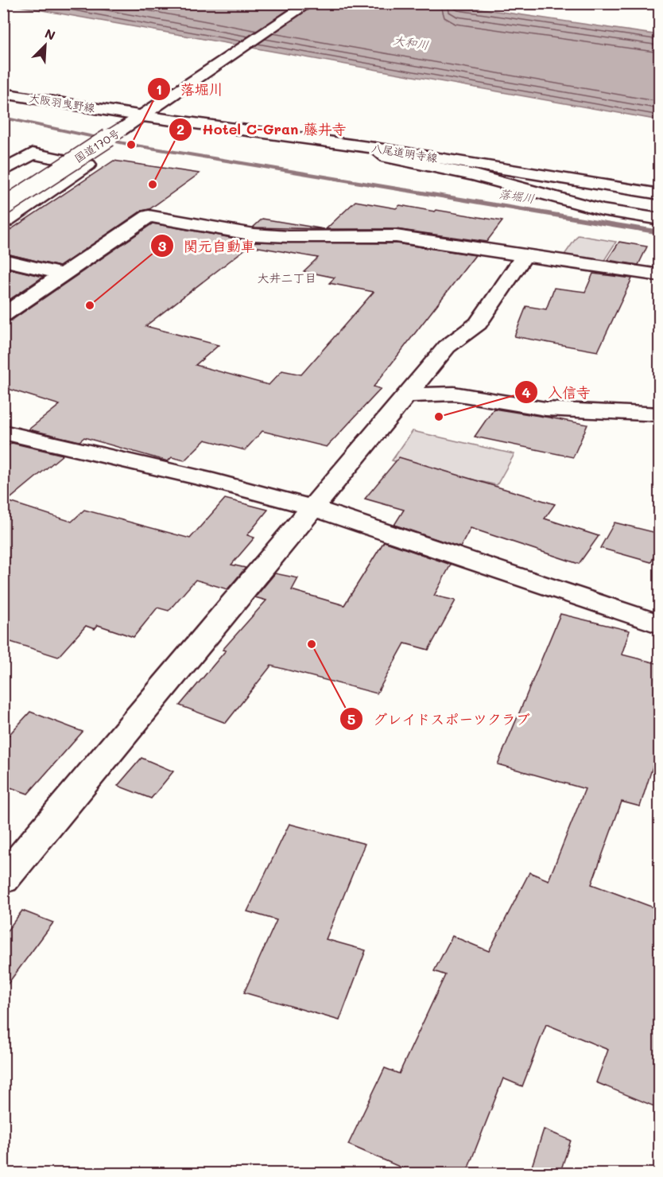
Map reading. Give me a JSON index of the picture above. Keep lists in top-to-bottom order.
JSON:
{
  "streets": {
    "main road": ["大阪羽曳野線", "国道170号", "八尾道明寺線"]
  },
  "crossings": [
    ["大阪羽曳野線", "国道170号"],
    ["大阪羽曳野線", "八尾道明寺線"],
    ["国道170号", "八尾道明寺線"]
  ],
  "districts": ["大井二丁目"],
  "water": ["大和川", "落堀川"],
  "places": [
    "落堀川",
    "Hotel C-Gran 藤井寺",
    "関元自動車",
    "入信寺",
    "グレイドスポーツクラブ"
  ],
  "north": "top right"
}
